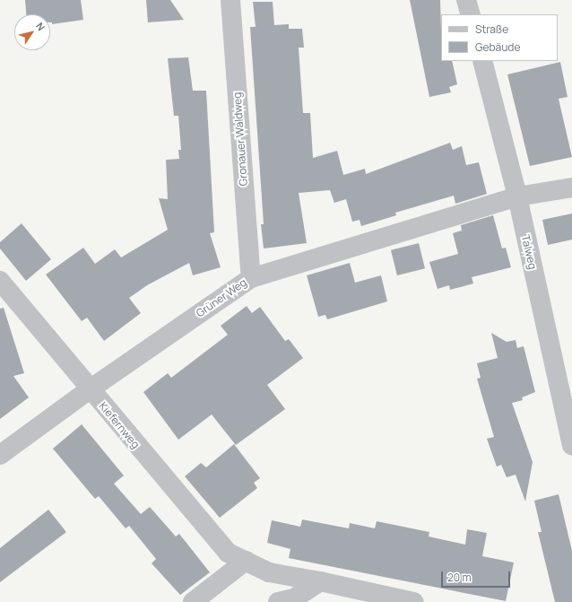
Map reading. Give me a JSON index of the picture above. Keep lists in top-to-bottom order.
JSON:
{
  "streets": {
    "street": [
      "Gronauer Waldweg",
      "Talweg",
      "Grüner Weg",
      "Kiefernweg"
    ]
  },
  "crossings": [
    ["Gronauer Waldweg", "Grüner Weg"],
    ["Talweg", "Grüner Weg"],
    ["Grüner Weg", "Kiefernweg"]
  ],
  "legend": ["Straße", "Gebäude"],
  "scale_bar": "20 m",
  "north": "top right"
}
